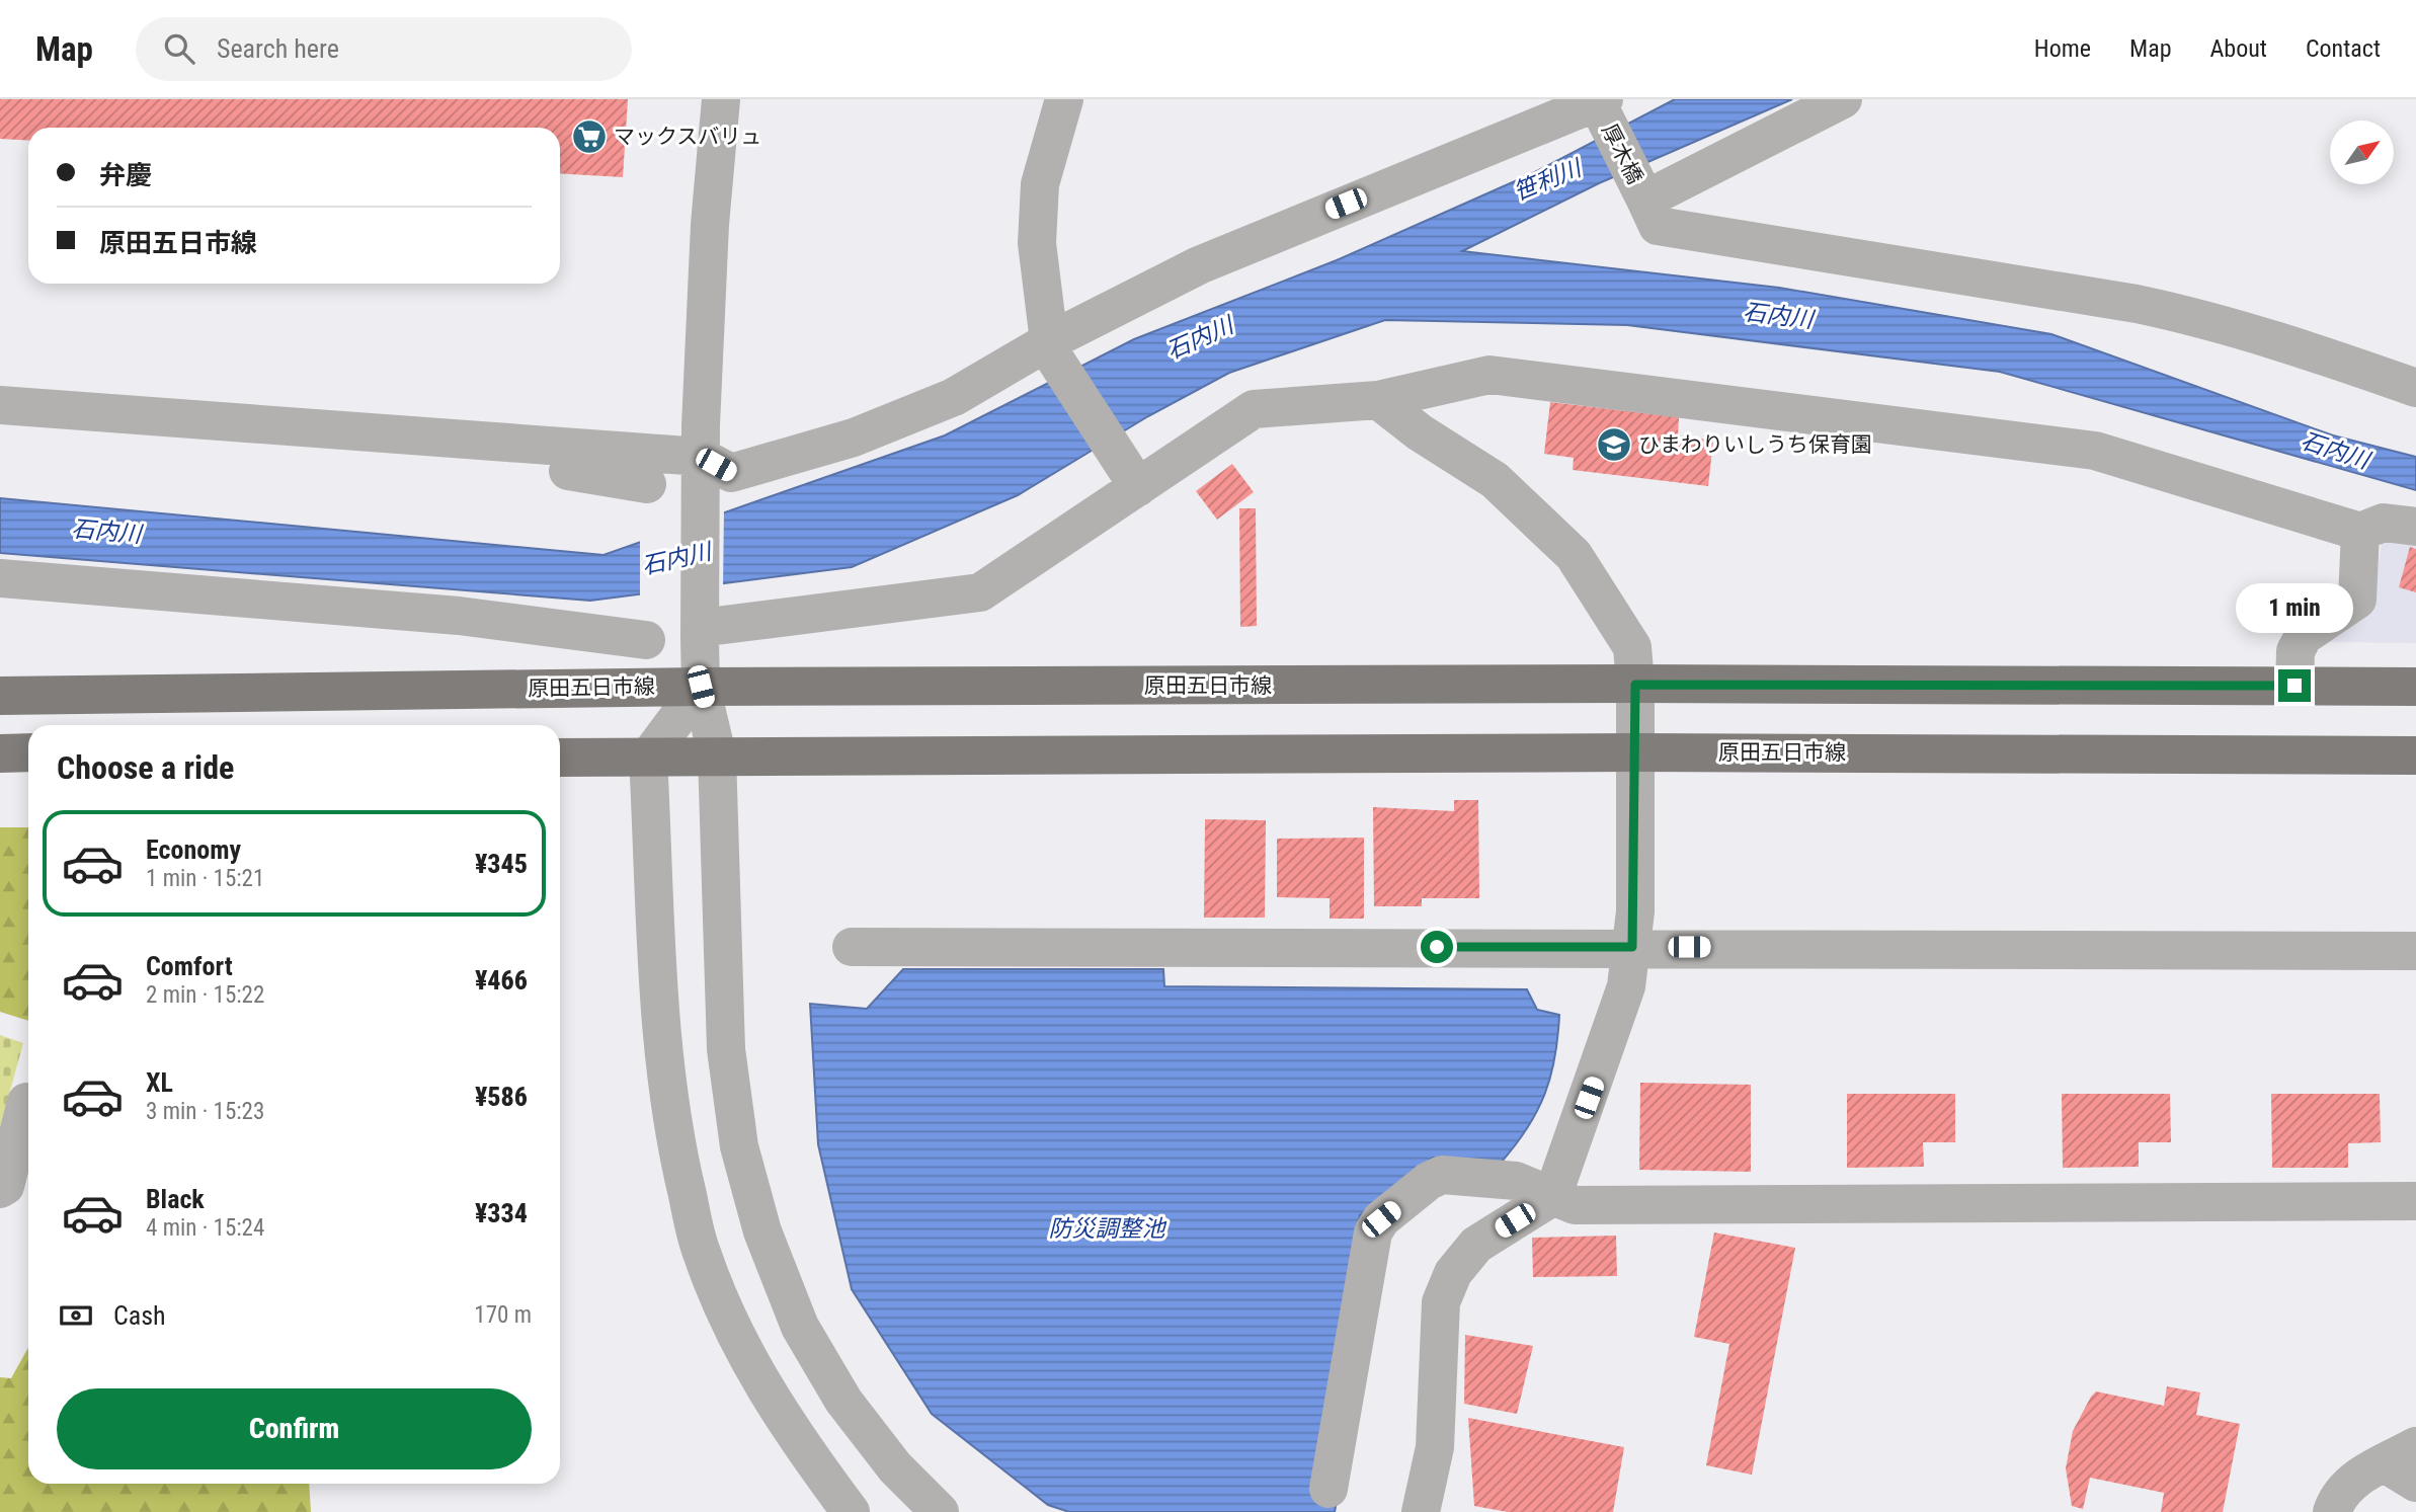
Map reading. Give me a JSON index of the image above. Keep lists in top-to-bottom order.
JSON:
{
  "streets": {
    "main road": ["原田五日市線"],
    "street": ["厚木橋"]
  },
  "water": ["笹利川", "石内川", "防災調整池"],
  "places": {
    "supermarket": ["マックスバリュ"],
    "school or university": ["ひまわりいしうち保育園"]
  },
  "north": "top right",
  "page": {
    "header": "Map",
    "search": "Search here",
    "nav": [
      "Home",
      "Map",
      "About",
      "Contact"
    ],
    "banner": ["弁慶", "原田五日市線"],
    "bubble": "1 min",
    "heading": "Choose a ride",
    "list": [
      {
        "name": "Economy",
        "note": "1 min · 15:21",
        "value": "¥345"
      },
      {
        "name": "Comfort",
        "note": "2 min · 15:22",
        "value": "¥466"
      },
      {
        "name": "XL",
        "note": "3 min · 15:23",
        "value": "¥586"
      },
      {
        "name": "Black",
        "note": "4 min · 15:24",
        "value": "¥334"
      }
    ],
    "pay": ["Cash", "170 m"],
    "buttons": "Confirm"
  }
}
